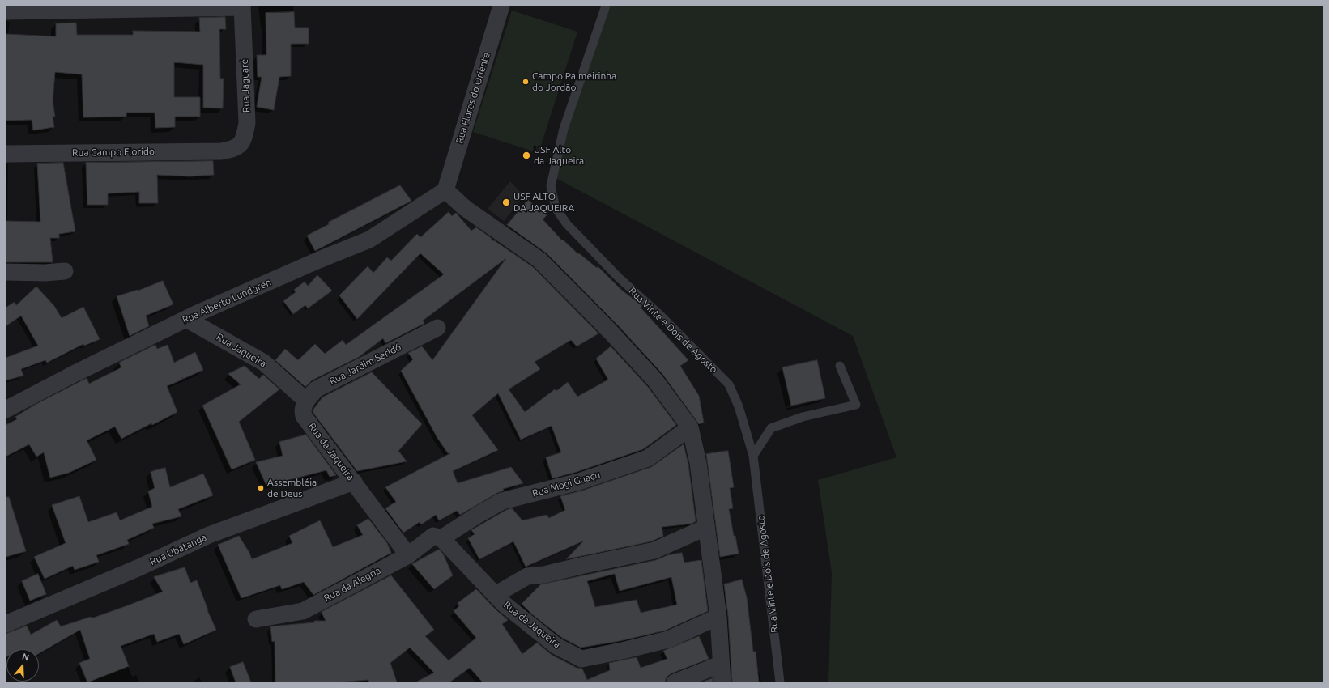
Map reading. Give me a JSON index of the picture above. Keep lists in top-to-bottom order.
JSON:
{
  "streets": {
    "street": [
      "Rua Jaguaré",
      "Rua Flores do Oriente",
      "Rua Campo Florido",
      "Rua Alberto Lundgren",
      "Rua Jaqueira",
      "Rua Jardim Seridó",
      "Rua da Jaqueira",
      "Rua Mogi Guaçu",
      "Rua Ubatanga",
      "Rua da Alegria"
    ],
    "lane": ["Rua Vinte e Dois de Agosto"]
  },
  "crossings": [
    ["Rua Jaguaré", "Rua Campo Florido"],
    ["Rua Flores do Oriente", "Rua Alberto Lundgren"],
    ["Rua Alberto Lundgren", "Rua Jaqueira"],
    ["Rua Jaqueira", "Rua Jardim Seridó"],
    ["Rua Jaqueira", "Rua da Jaqueira"],
    ["Rua Jardim Seridó", "Rua da Jaqueira"],
    ["Rua da Jaqueira", "Rua Mogi Guaçu"],
    ["Rua da Jaqueira", "Rua Ubatanga"],
    ["Rua da Jaqueira", "Rua da Alegria"],
    ["Rua Mogi Guaçu", "Rua da Alegria"]
  ],
  "places": [
    "Campo Palmeirinha do Jordão",
    "USF Alto da Jaqueira",
    "USF ALTO DA JAQUEIRA",
    "Assembléia de Deus"
  ],
  "north": "top"
}
